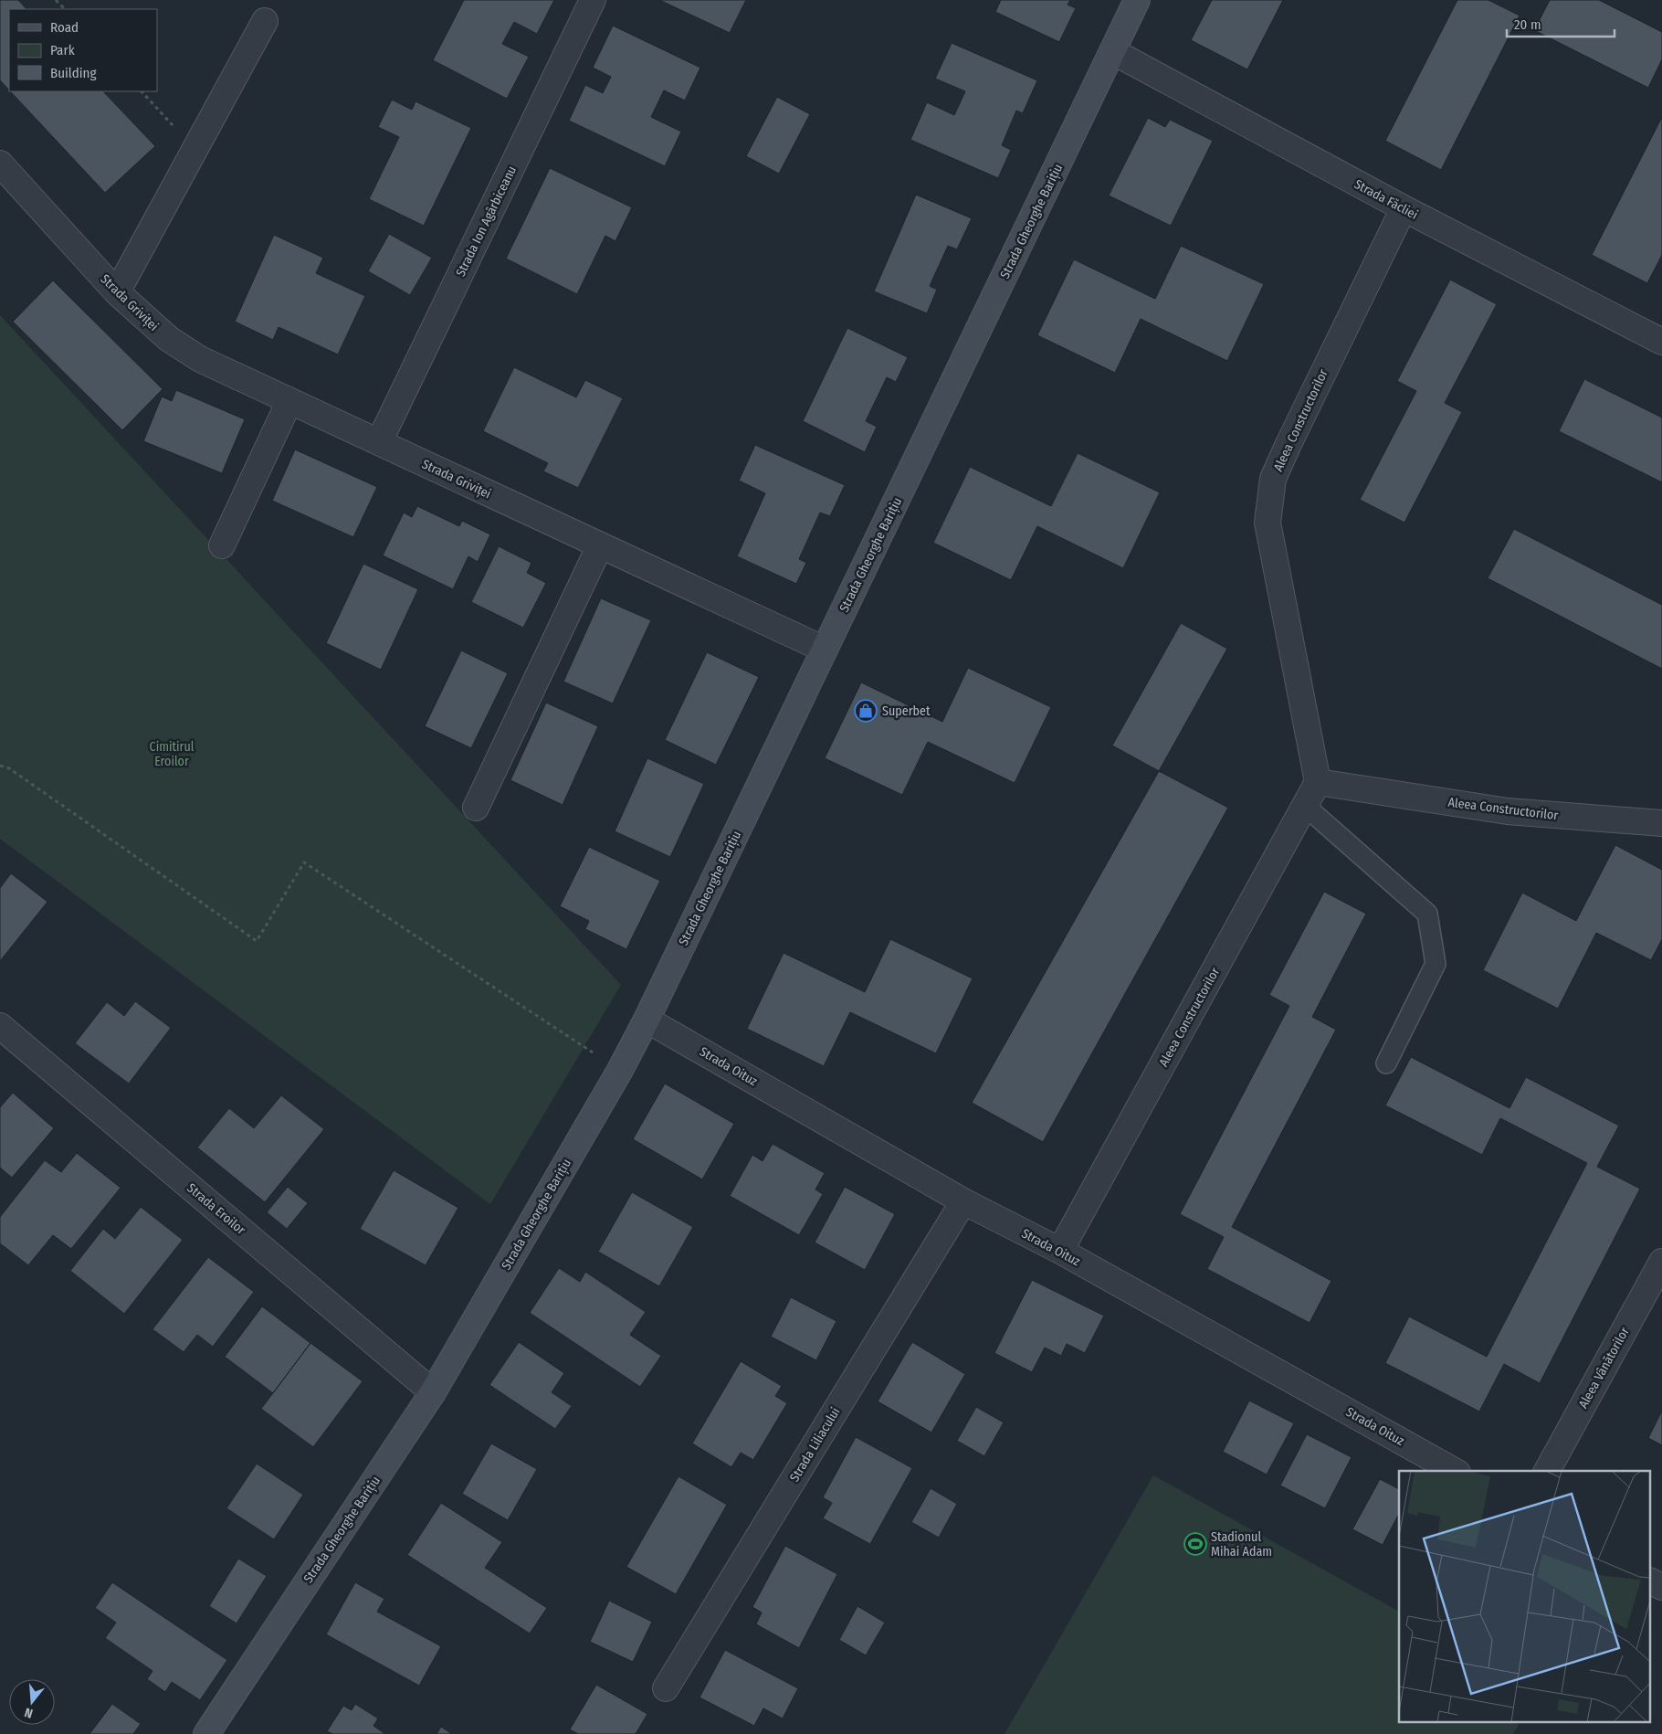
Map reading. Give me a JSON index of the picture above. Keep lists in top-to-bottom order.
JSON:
{
  "streets": {
    "street": [
      "Strada Făcliei",
      "Strada Ion Agârbiceanu",
      "Strada Gheorghe Barițiu",
      "Strada Griviței",
      "Aleea Constructorilor",
      "Strada Oituz",
      "Strada Eroilor",
      "Aleea Vânătorilor",
      "Strada Liliacului"
    ]
  },
  "crossings": [
    ["Strada Făcliei", "Strada Gheorghe Barițiu"],
    ["Strada Făcliei", "Aleea Constructorilor"],
    ["Strada Ion Agârbiceanu", "Strada Griviței"],
    ["Strada Gheorghe Barițiu", "Strada Griviței"],
    ["Strada Gheorghe Barițiu", "Strada Oituz"],
    ["Strada Gheorghe Barițiu", "Strada Eroilor"],
    ["Aleea Constructorilor", "Strada Oituz"],
    ["Strada Oituz", "Strada Liliacului"]
  ],
  "parks": ["Cimitirul Eroilor"],
  "places": {
    "shop": ["Superbet"],
    "sports": ["Stadionul Mihai Adam"]
  },
  "legend": ["Road", "Park", "Building"],
  "scale_bar": "20 m",
  "north": "bottom"
}
